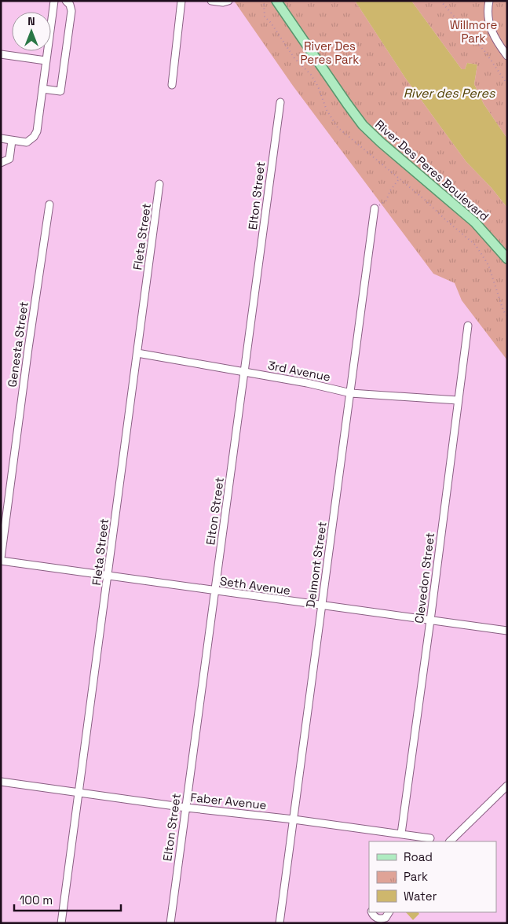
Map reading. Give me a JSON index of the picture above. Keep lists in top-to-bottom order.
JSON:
{
  "streets": {
    "main road": ["River Des Peres Boulevard"],
    "street": [
      "Elton Street",
      "Fleta Street",
      "Genesta Street",
      "3rd Avenue",
      "Delmont Street",
      "Clevedon Street",
      "Seth Avenue",
      "Faber Avenue"
    ]
  },
  "crossings": [
    ["Elton Street", "3rd Avenue"],
    ["Elton Street", "Seth Avenue"],
    ["Elton Street", "Faber Avenue"],
    ["Fleta Street", "3rd Avenue"],
    ["Fleta Street", "Seth Avenue"],
    ["Fleta Street", "Faber Avenue"],
    ["Genesta Street", "Seth Avenue"],
    ["3rd Avenue", "Delmont Street"],
    ["3rd Avenue", "Clevedon Street"],
    ["Delmont Street", "Seth Avenue"],
    ["Delmont Street", "Faber Avenue"],
    ["Clevedon Street", "Seth Avenue"],
    ["Clevedon Street", "Faber Avenue"]
  ],
  "water": ["River des Peres"],
  "parks": ["Willmore Park", "River Des Peres Park"],
  "legend": ["Road", "Park", "Water"],
  "scale_bar": "100 m",
  "north": "top"
}
